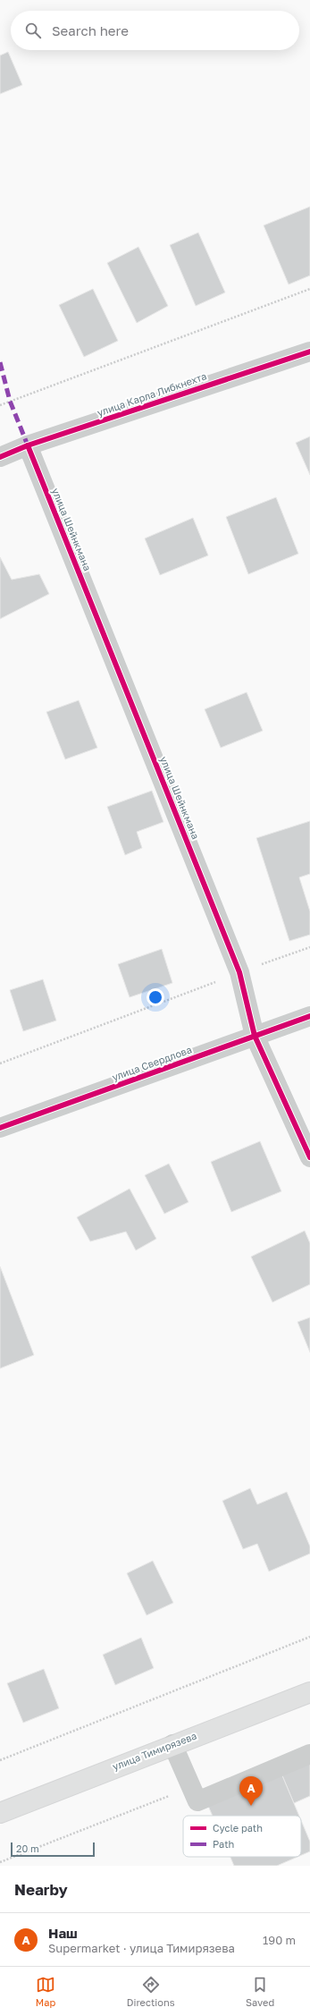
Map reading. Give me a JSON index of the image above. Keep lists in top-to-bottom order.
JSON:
{
  "streets": {
    "main road": ["улица Тимирязева"],
    "street": ["улица Карла Либкнехта", "улица Шейнкмана", "улица Свердлова"]
  },
  "crossings": [
    ["улица Карла Либкнехта", "улица Шейнкмана"],
    ["улица Шейнкмана", "улица Свердлова"]
  ],
  "legend": ["Cycle path", "Path"],
  "scale_bar": "20 m",
  "page": {
    "search": "Search here",
    "pins": "A",
    "scale": "20 m",
    "heading": "Nearby",
    "list": [
      {
        "mark": "A",
        "name": "Наш",
        "note": "Supermarket · улица Тимирязева",
        "value": "190 m"
      }
    ],
    "nav": ["Map", "Directions", "Saved"]
  }
}
